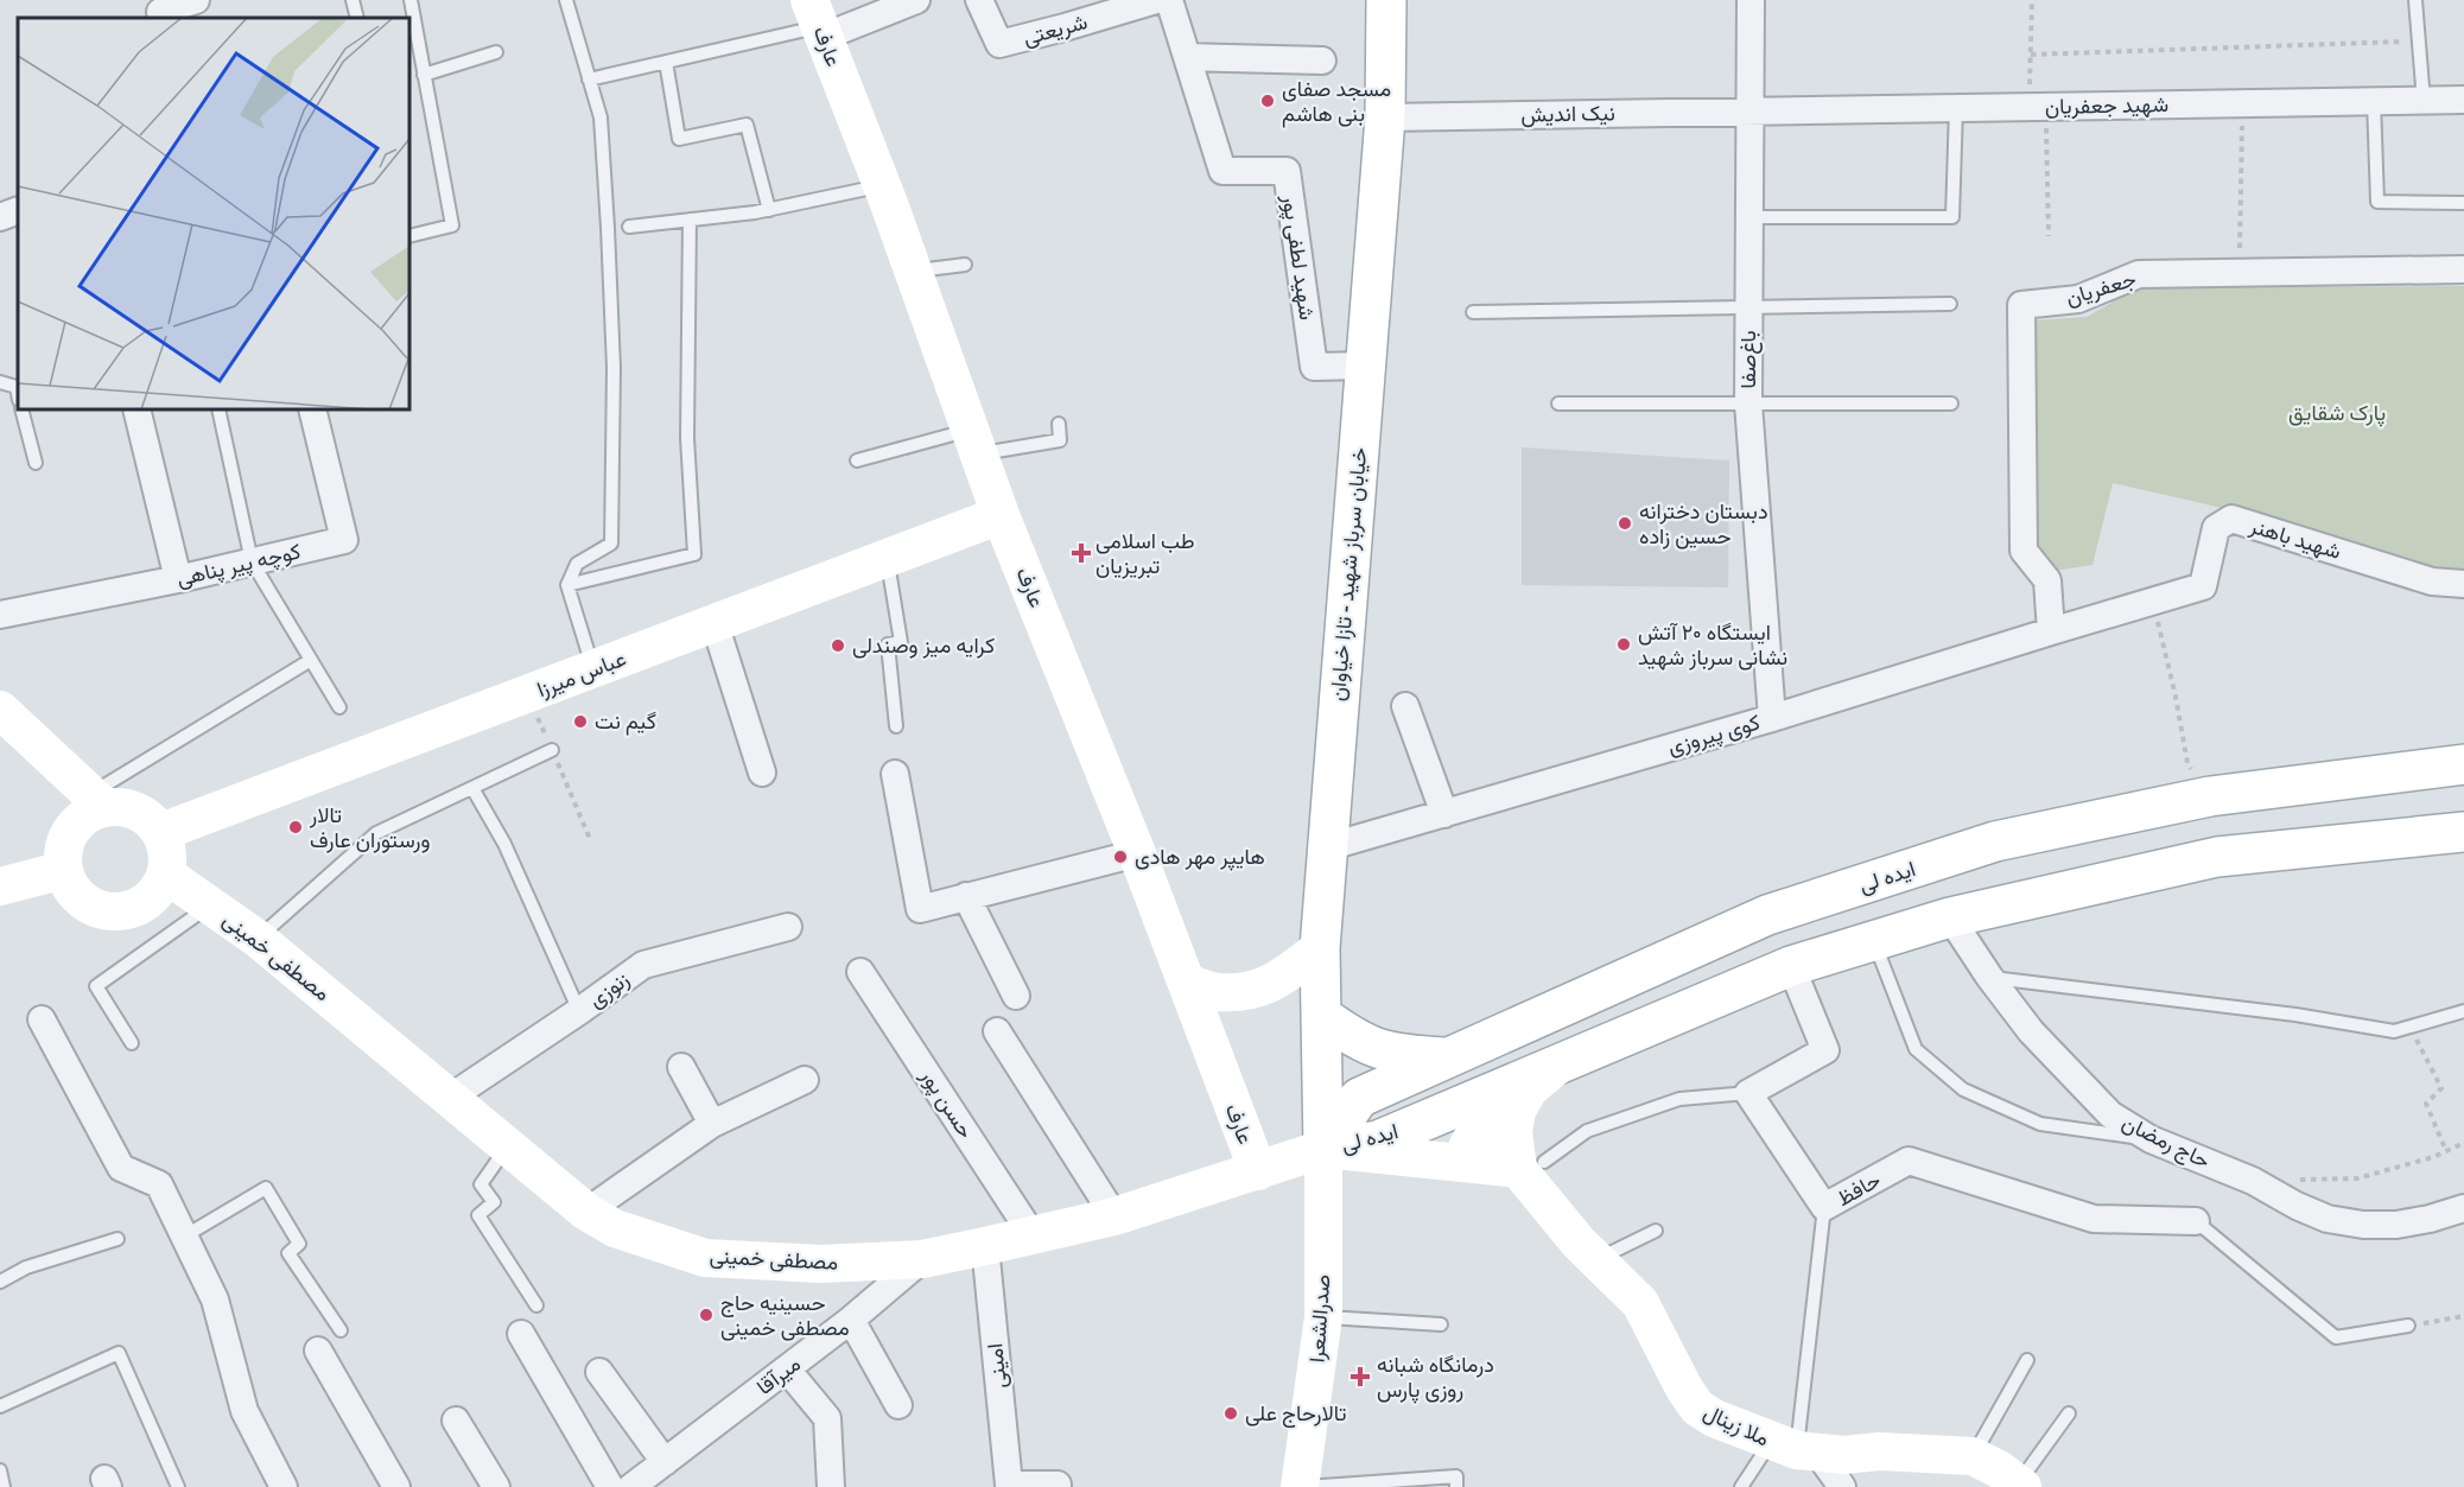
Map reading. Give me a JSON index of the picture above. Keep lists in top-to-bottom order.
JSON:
{
  "streets": {
    "main road": [
      "عارف",
      "خیابان سرباز شهید - تازا خیاوان",
      "عباس میرزا",
      "ایده لى",
      "مصطفی خمینی",
      "صدرالشعرا",
      "ملا زینال"
    ],
    "street": [
      "شریعتی",
      "شهید جعفریان",
      "نیک اندیش",
      "شهید لطفی پور",
      "جعفریان",
      "باغ‌صفا",
      "شهید باهنر",
      "کوچه پیر پناهی",
      "کوی پیروزی",
      "زنوزی",
      "حسن پور",
      "حاج رمضان",
      "حافظ",
      "امینی",
      "میرآقا"
    ]
  },
  "crossings": [
    ["عارف", "عباس میرزا"],
    ["عارف", "مصطفی خمینی"],
    ["شهید جعفریان", "نیک اندیش"],
    ["شهید جعفریان", "باغ‌صفا"],
    ["نیک اندیش", "باغ‌صفا"],
    ["نیک اندیش", "خیابان سرباز شهید - تازا خیاوان"],
    ["شهید لطفی پور", "خیابان سرباز شهید - تازا خیاوان"],
    ["جعفریان", "شهید باهنر"],
    ["جعفریان", "کوی پیروزی"],
    ["باغ‌صفا", "کوی پیروزی"],
    ["شهید باهنر", "کوی پیروزی"],
    ["خیابان سرباز شهید - تازا خیاوان", "کوی پیروزی"],
    ["خیابان سرباز شهید - تازا خیاوان", "ایده لى"],
    ["خیابان سرباز شهید - تازا خیاوان", "مصطفی خمینی"],
    ["خیابان سرباز شهید - تازا خیاوان", "صدرالشعرا"],
    ["عباس میرزا", "مصطفی خمینی"],
    ["ایده لى", "مصطفی خمینی"],
    ["ایده لى", "حاج رمضان"],
    ["ایده لى", "صدرالشعرا"],
    ["مصطفی خمینی", "زنوزی"],
    ["مصطفی خمینی", "حسن پور"],
    ["مصطفی خمینی", "صدرالشعرا"],
    ["مصطفی خمینی", "امینی"],
    ["مصطفی خمینی", "میرآقا"]
  ],
  "parks": ["پارک شقایق"],
  "places": {
    "other": [
      "مسجد صفای بنی هاشم",
      "دبستان دخترانه حسین زاده",
      "ایستگاه ۲۰ آتش نشانی سرباز شهید",
      "کرایه میز وصندلی",
      "گیم نت",
      "تالار ورستوران عارف",
      "هایپر مهر هادی",
      "حسینیه حاج مصطفی خمینی",
      "تالارحاج علی"
    ],
    "health": ["طب اسلامی تبریزیان", "درمانگاه شبانه روزی پارس"]
  }
}
